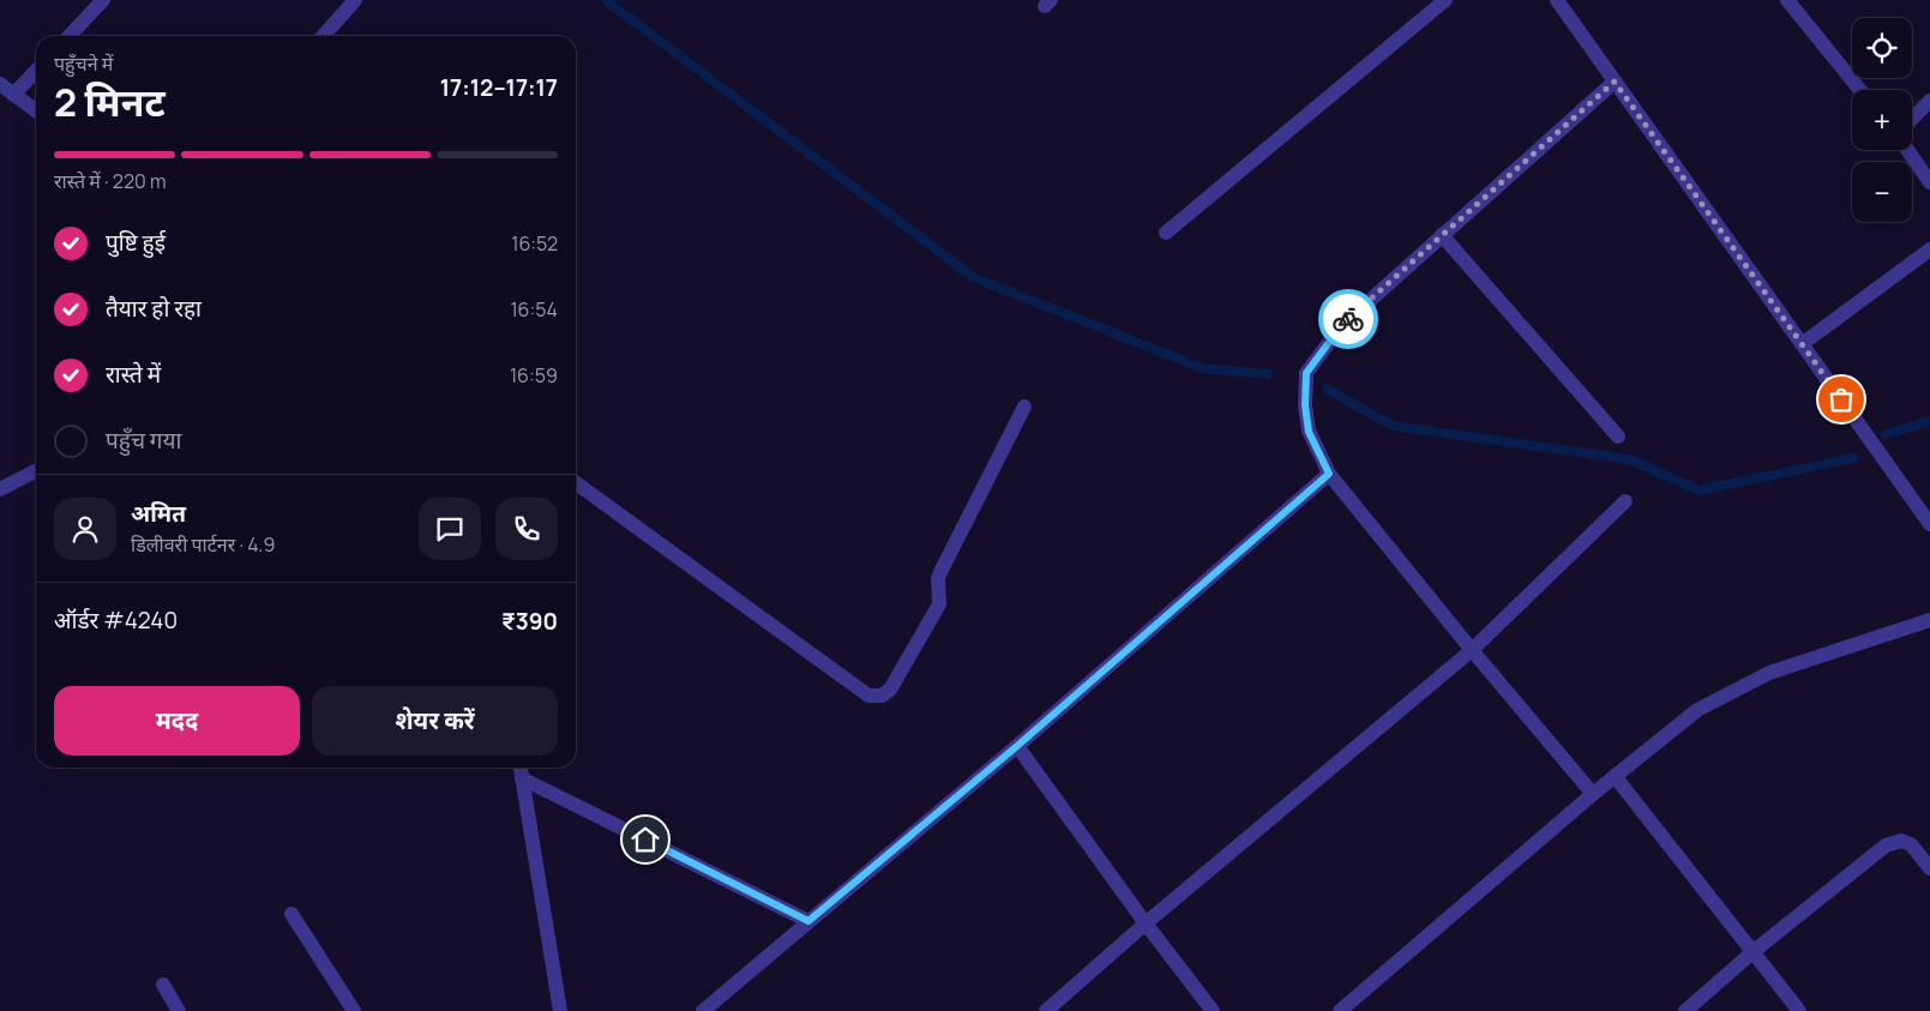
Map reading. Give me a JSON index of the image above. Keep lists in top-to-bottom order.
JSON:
{
  "page": {
    "map_buttons": ["+", "−"],
    "heading": ["2 मिनट", "पहुँचने में", "17:12–17:17"],
    "panel": [
      "अमित",
      "डिलीवरी पार्टनर · 4.9",
      "ऑर्डर #4240",
      "₹390"
    ],
    "bar": "रास्ते में · 220 m",
    "list": [
      ["पुष्टि हुई", "16:52"],
      ["तैयार हो रहा", "16:54"],
      ["रास्ते में", "16:59"],
      "पहुँच गया"
    ],
    "buttons": ["मदद", "शेयर करें"]
  }
}
